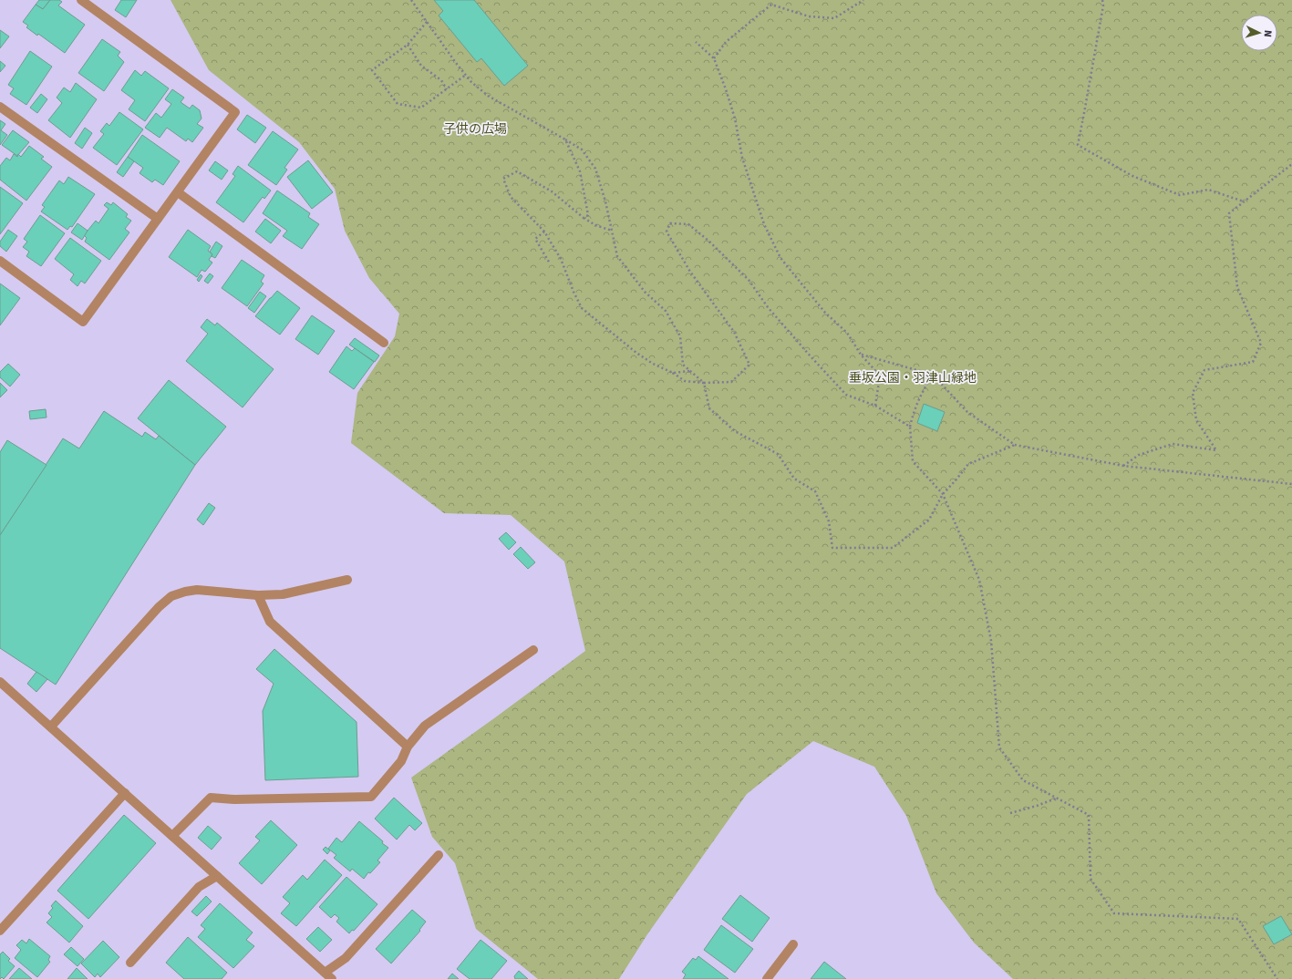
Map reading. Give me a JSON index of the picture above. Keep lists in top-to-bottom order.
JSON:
{
  "parks": ["子供の広場", "垂坂公園・羽津山緑地"],
  "north": "right"
}
